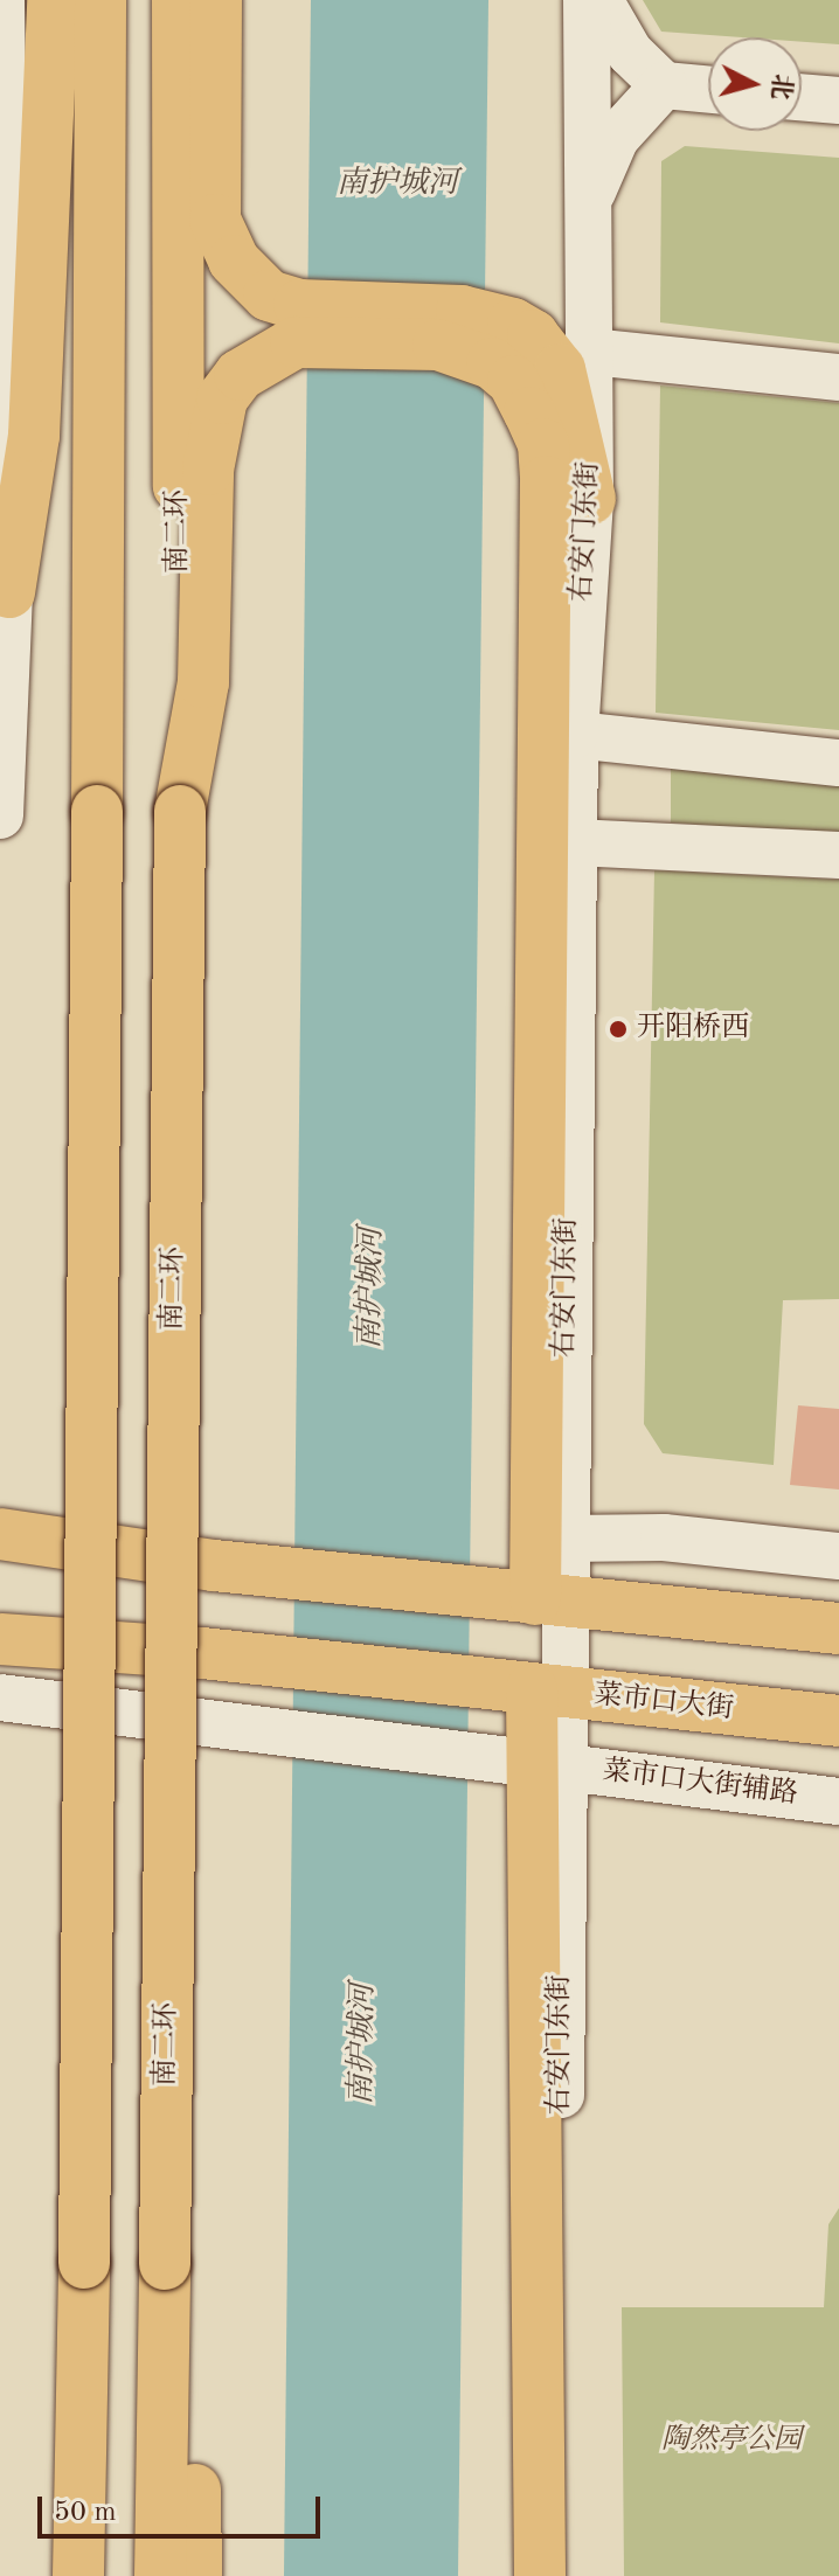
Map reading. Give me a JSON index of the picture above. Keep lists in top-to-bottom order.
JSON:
{
  "streets": {
    "main road": ["南二环", "菜市口大街"],
    "street": ["右安门东街", "菜市口大街辅路"]
  },
  "crossings": [
    ["右安门东街", "菜市口大街"],
    ["右安门东街", "菜市口大街辅路"]
  ],
  "water": ["南护城河"],
  "parks": ["陶然亭公园"],
  "places": ["开阳桥西"],
  "scale_bar": "50 m",
  "north": "right"
}
